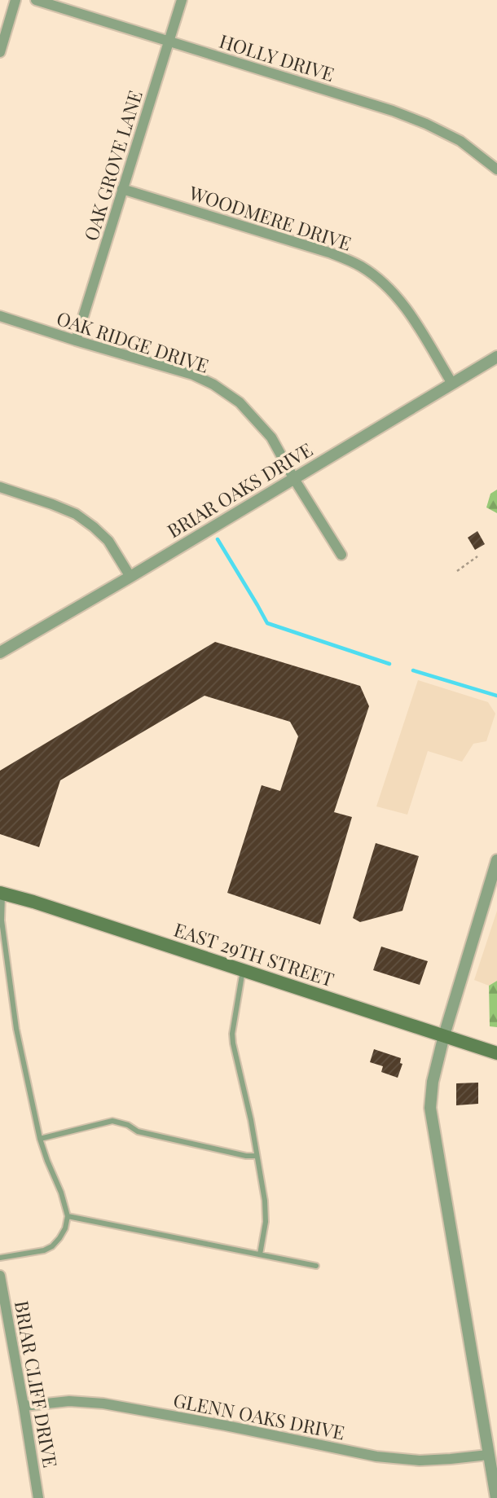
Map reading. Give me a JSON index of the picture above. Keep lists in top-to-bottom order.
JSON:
{
  "streets": {
    "main road": ["EAST 29TH STREET"],
    "street": [
      "HOLLY DRIVE",
      "OAK GROVE LANE",
      "WOODMERE DRIVE",
      "OAK RIDGE DRIVE",
      "BRIAR OAKS DRIVE",
      "BRIAR CLIFF DRIVE",
      "GLENN OAKS DRIVE"
    ]
  },
  "crossings": [
    ["HOLLY DRIVE", "OAK GROVE LANE"],
    ["OAK GROVE LANE", "WOODMERE DRIVE"],
    ["OAK GROVE LANE", "OAK RIDGE DRIVE"],
    ["WOODMERE DRIVE", "BRIAR OAKS DRIVE"],
    ["OAK RIDGE DRIVE", "BRIAR OAKS DRIVE"],
    ["BRIAR CLIFF DRIVE", "GLENN OAKS DRIVE"]
  ]
}
